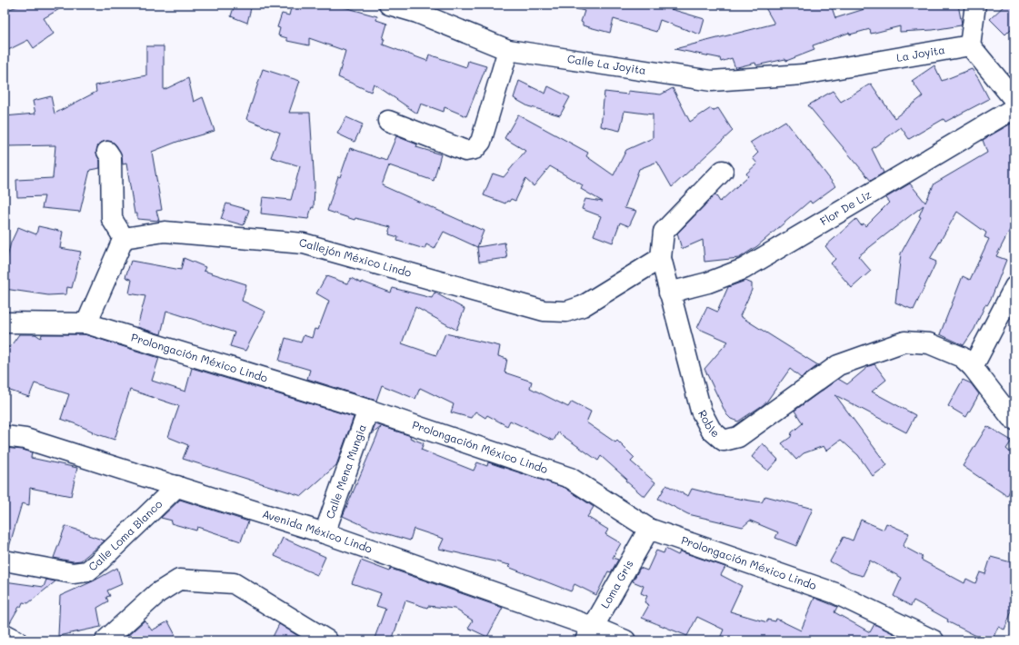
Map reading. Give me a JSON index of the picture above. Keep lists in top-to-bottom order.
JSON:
{
  "streets": {
    "street": [
      "La Joyita",
      "Calle La Joyita",
      "Flor De Liz",
      "Callejón México Lindo",
      "Prolongación México Lindo",
      "Roble",
      "Calle Mena Mungia",
      "Avenida México Lindo",
      "Calle Loma Blanco",
      "Loma Gris"
    ]
  },
  "crossings": [
    ["La Joyita", "Calle La Joyita"],
    ["Flor De Liz", "Roble"],
    ["Callejón México Lindo", "Roble"],
    ["Prolongación México Lindo", "Calle Mena Mungia"],
    ["Prolongación México Lindo", "Loma Gris"],
    ["Calle Mena Mungia", "Avenida México Lindo"],
    ["Avenida México Lindo", "Calle Loma Blanco"],
    ["Avenida México Lindo", "Loma Gris"]
  ]
}
